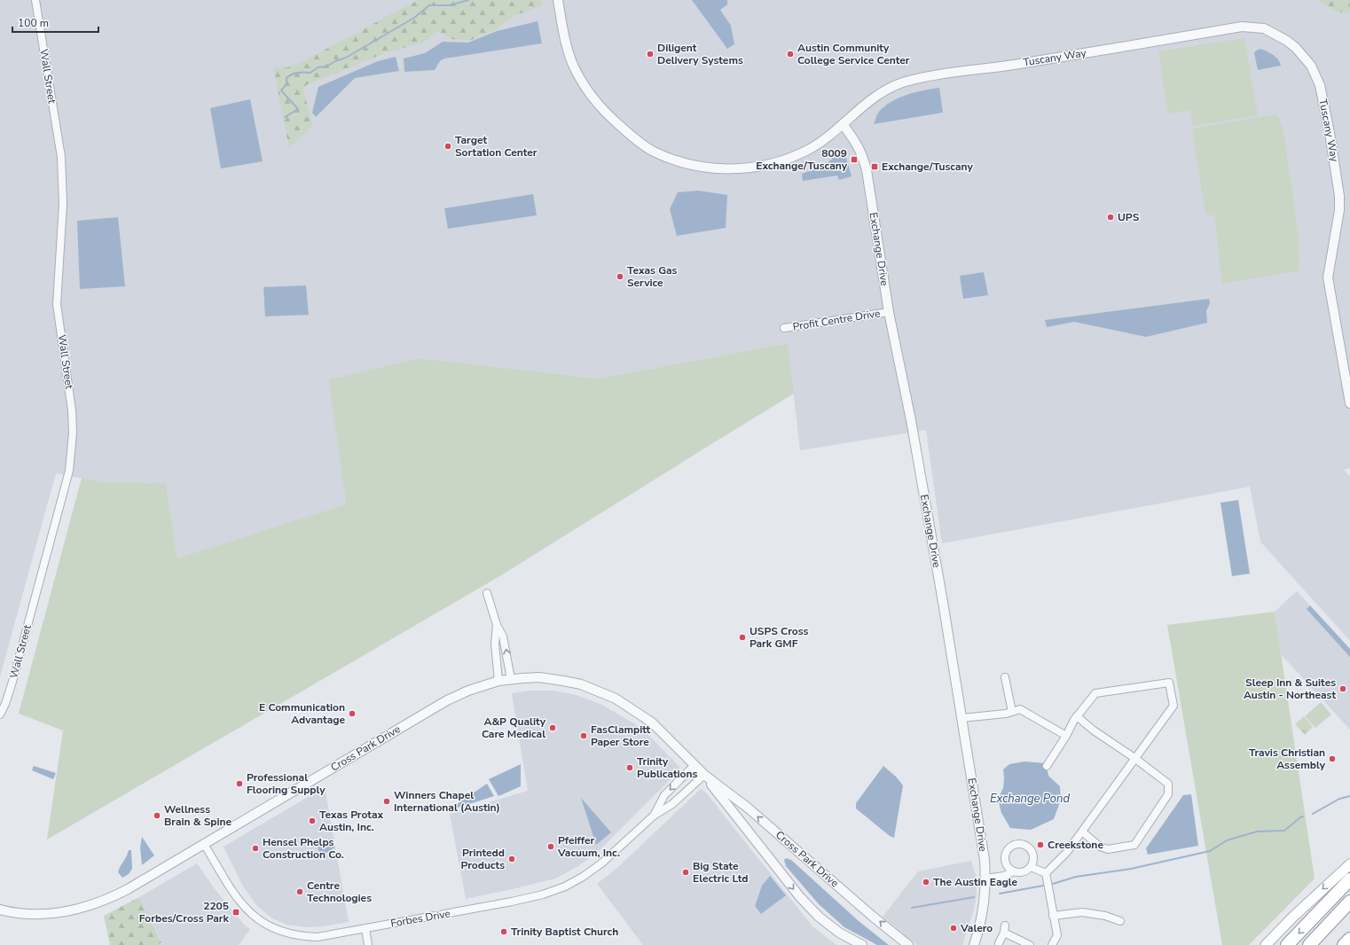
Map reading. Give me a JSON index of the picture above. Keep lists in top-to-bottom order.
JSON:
{
  "streets": {
    "street": [
      "Tuscany Way",
      "Wall Street",
      "Exchange Drive",
      "Profit Centre Drive",
      "Cross Park Drive",
      "Forbes Drive"
    ]
  },
  "crossings": [
    ["Tuscany Way", "Exchange Drive"],
    ["Exchange Drive", "Profit Centre Drive"],
    ["Cross Park Drive", "Forbes Drive"]
  ],
  "water": ["Exchange Pond"],
  "places": {
    "other": [
      "Diligent Delivery Systems",
      "Austin Community College Service Center",
      "Target Sortation Center",
      "UPS",
      "Texas Gas Service",
      "USPS Cross Park GMF",
      "Sleep Inn & Suites Austin - Northeast",
      "E Communication Advantage",
      "A&P Quality Care Medical",
      "FasClampitt Paper Store",
      "Travis Christian Assembly",
      "Trinity Publications",
      "Professional Flooring Supply",
      "Winners Chapel International (Austin)",
      "Wellness Brain & Spine",
      "Texas Protax Austin, Inc.",
      "Creekstone",
      "Pfeiffer Vacuum, Inc.",
      "Hensel Phelps Construction Co.",
      "Printedd Products",
      "Big State Electric Ltd",
      "The Austin Eagle",
      "Centre Technologies",
      "Valero",
      "Trinity Baptist Church"
    ],
    "transit": ["8009 Exchange/Tuscany", "Exchange/Tuscany", "2205 Forbes/Cross Park"]
  },
  "scale_bar": "100 m"
}
